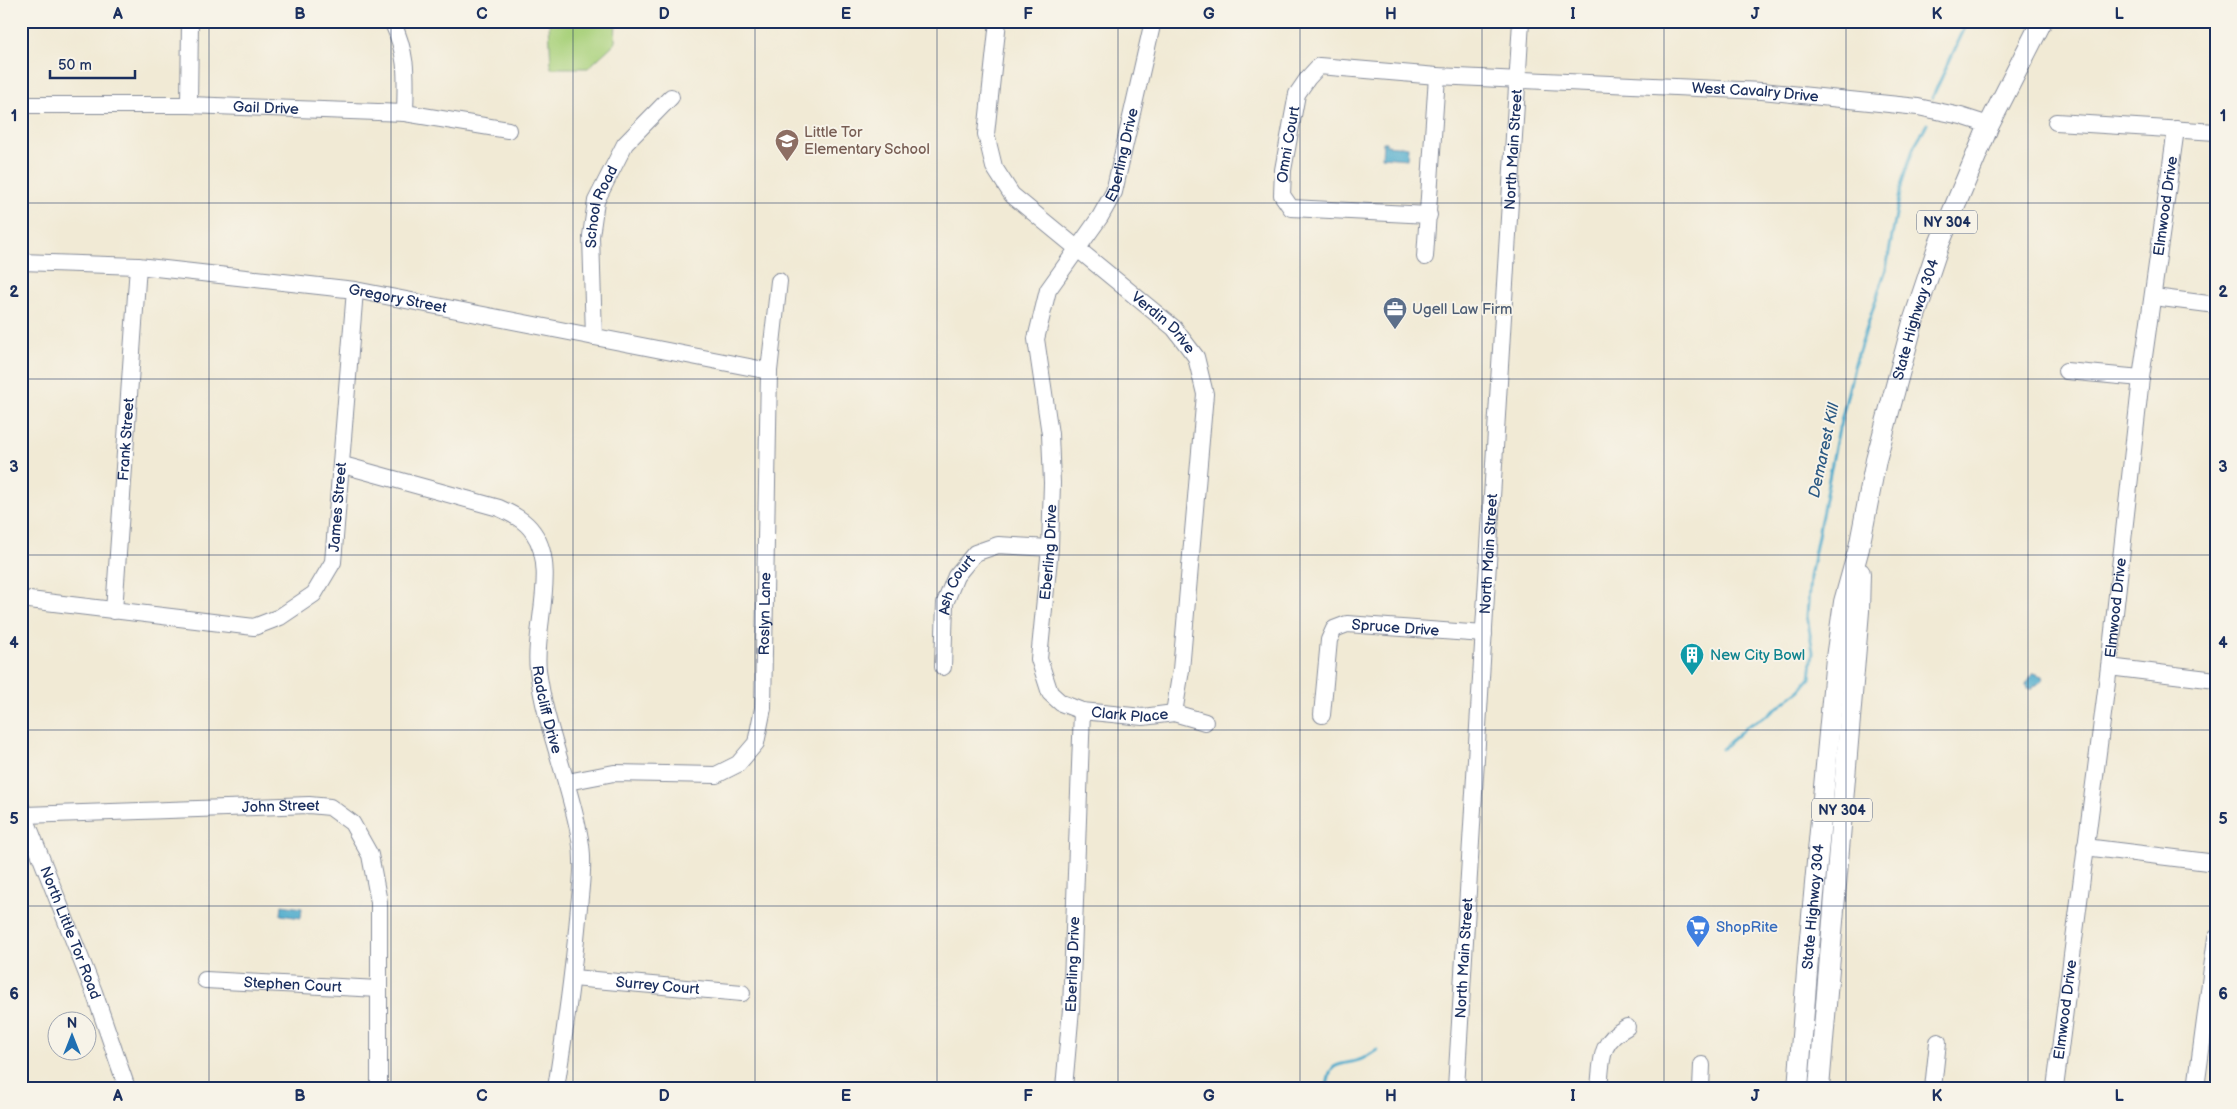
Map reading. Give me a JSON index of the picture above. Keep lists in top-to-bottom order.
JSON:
{
  "streets": {
    "main road": ["NY 304", "State Highway 304"],
    "street": [
      "West Cavalry Drive",
      "Gail Drive",
      "Omni Court",
      "North Main Street",
      "Eberling Drive",
      "School Road",
      "Elmwood Drive",
      "Gregory Street",
      "Verdin Drive",
      "Frank Street",
      "James Street",
      "Ash Court",
      "Roslyn Lane",
      "Spruce Drive",
      "Radcliff Drive",
      "Clark Place",
      "John Street",
      "North Little Tor Road",
      "Stephen Court",
      "Surrey Court"
    ]
  },
  "crossings": [
    ["West Cavalry Drive", "Omni Court"],
    ["West Cavalry Drive", "North Main Street"],
    ["West Cavalry Drive", "State Highway 304"],
    ["Omni Court", "North Main Street"],
    ["North Main Street", "Spruce Drive"],
    ["Eberling Drive", "Verdin Drive"],
    ["Eberling Drive", "Ash Court"],
    ["Eberling Drive", "Clark Place"],
    ["School Road", "Gregory Street"],
    ["Gregory Street", "Frank Street"],
    ["Gregory Street", "James Street"],
    ["Gregory Street", "Roslyn Lane"],
    ["Verdin Drive", "Clark Place"],
    ["Frank Street", "James Street"],
    ["James Street", "Radcliff Drive"],
    ["Roslyn Lane", "Radcliff Drive"],
    ["Radcliff Drive", "Surrey Court"],
    ["John Street", "North Little Tor Road"],
    ["John Street", "Stephen Court"]
  ],
  "water": ["Demarest Kill"],
  "places": {
    "school or university": ["Little Tor Elementary School"],
    "office": ["Ugell Law Firm"],
    "building": ["New City Bowl"],
    "supermarket": ["ShopRite"]
  },
  "scale_bar": "50 m",
  "north": "top",
  "grid": {
    "columns": [
      "A",
      "B",
      "C",
      "D",
      "E",
      "F",
      "G",
      "H",
      "I",
      "J",
      "K",
      "L"
    ],
    "rows": [
      "1",
      "2",
      "3",
      "4",
      "5",
      "6"
    ]
  }
}
